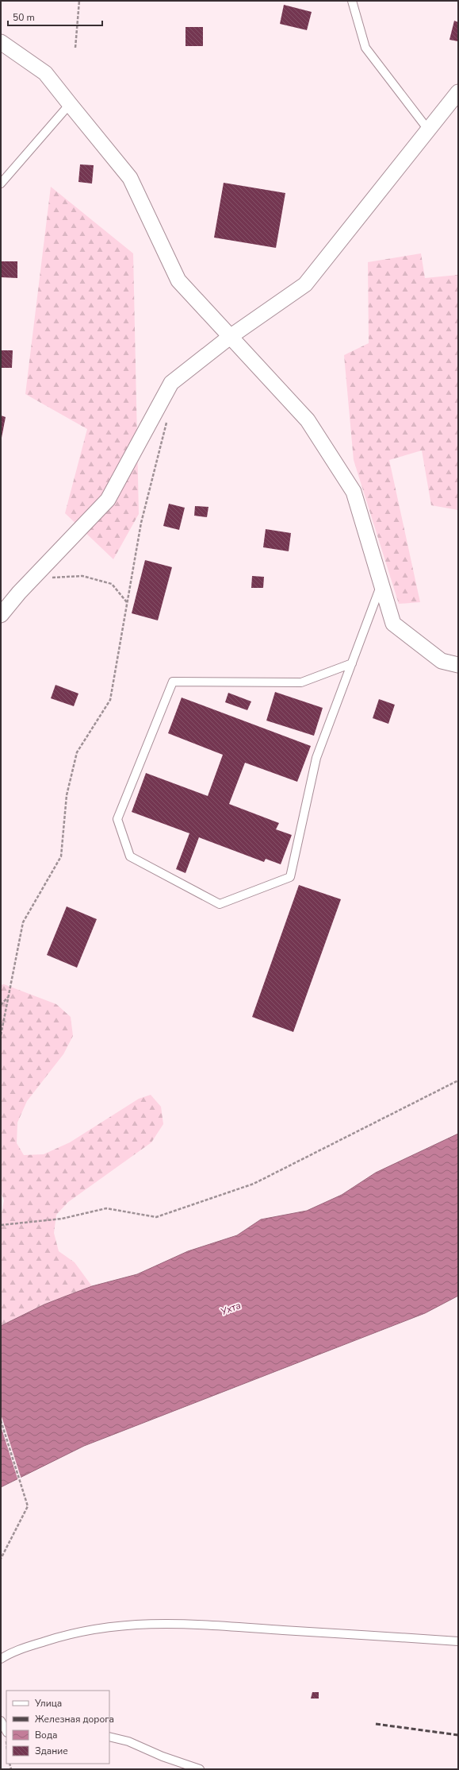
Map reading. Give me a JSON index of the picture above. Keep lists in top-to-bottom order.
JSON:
{
  "water": ["Ухта"],
  "legend": [
    "Улица",
    "Железная дорога",
    "Вода",
    "Здание"
  ],
  "scale_bar": "50 m"
}
